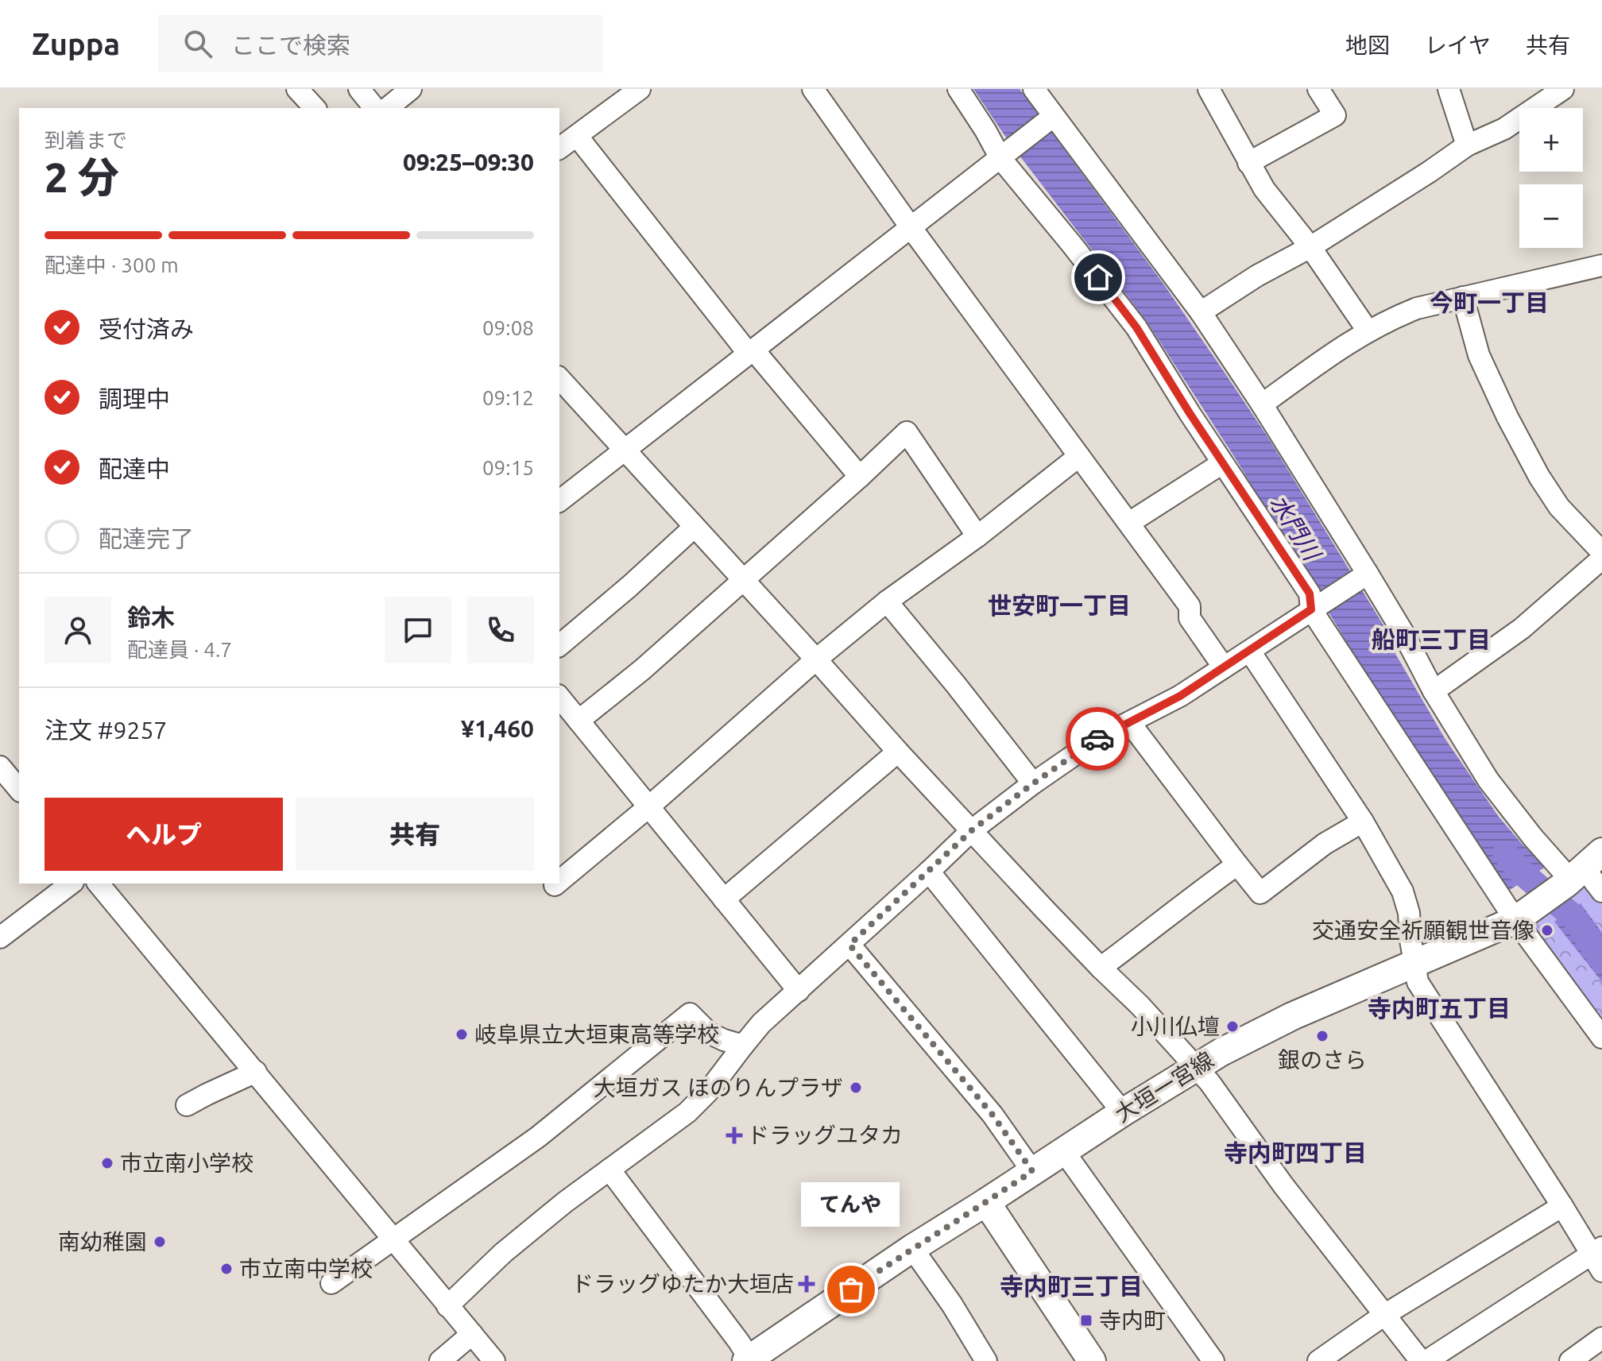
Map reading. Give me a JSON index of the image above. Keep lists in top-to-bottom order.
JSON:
{
  "streets": {
    "main road": ["大垣一宮線"]
  },
  "districts": [
    "今町一丁目",
    "世安町一丁目",
    "船町三丁目",
    "寺内町五丁目",
    "寺内町四丁目",
    "寺内町三丁目"
  ],
  "water": ["水門川"],
  "places": {
    "other": [
      "交通安全祈願観世音像",
      "小川仏壇",
      "岐阜県立大垣東高等学校",
      "銀のさら",
      "大垣ガス ほのりんプラザ",
      "市立南小学校",
      "南幼稚園",
      "市立南中学校",
      "てんや"
    ],
    "health": ["ドラッグユタカ", "ドラッグゆたか大垣店"],
    "transit": ["寺内町"]
  },
  "page": {
    "header": "Zuppa",
    "search": "ここで検索",
    "nav": ["地図", "レイヤ", "共有"],
    "map_buttons": ["+", "−"],
    "heading": ["2 分", "到着まで", "09:25–09:30"],
    "panel": [
      "鈴木",
      "配達員 · 4.7",
      "注文 #9257",
      "¥1,460"
    ],
    "bar": "配達中 · 300 m",
    "list": [
      ["受付済み", "09:08"],
      ["調理中", "09:12"],
      ["配達中", "09:15"],
      "配達完了"
    ],
    "buttons": ["ヘルプ", "共有"],
    "bubble": "てんや"
  }
}
